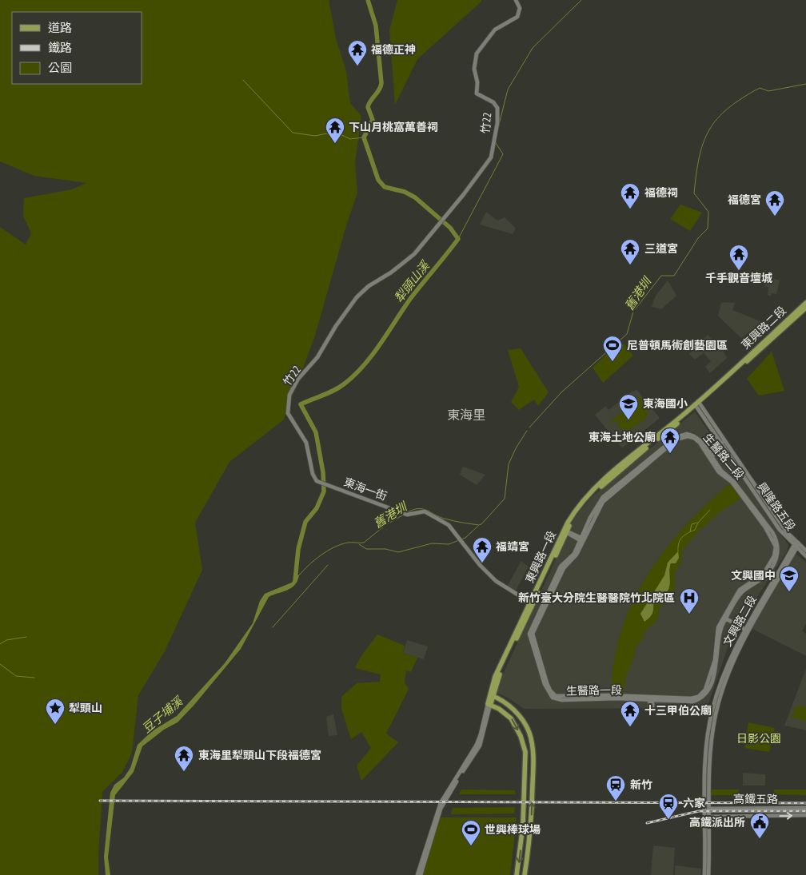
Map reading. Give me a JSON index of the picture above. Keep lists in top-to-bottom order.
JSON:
{
  "streets": {
    "main road": ["東興路二段", "東興路一段"],
    "street": [
      "竹22",
      "生醫路二段",
      "東海一街",
      "興隆路五段",
      "文興路二段",
      "生醫路一段",
      "高鐵五路"
    ]
  },
  "crossings": [
    ["竹22", "東海一街"],
    ["東興路二段", "東興路一段"],
    ["生醫路二段", "生醫路一段"],
    ["東海一街", "東興路一段"],
    ["興隆路五段", "東興路一段"],
    ["興隆路五段", "文興路二段"],
    ["文興路二段", "高鐵五路"]
  ],
  "districts": ["東海里"],
  "water": ["犁頭山溪", "舊港圳", "豆子埔溪"],
  "parks": ["日影公園"],
  "places": {
    "temple": [
      "福德正神",
      "下山月桃窩萬善祠",
      "福德祠",
      "福德宮",
      "三道宮",
      "千手觀音壇城",
      "東海土地公廟",
      "福靖宮",
      "十三甲伯公廟",
      "東海里犁頭山下段福德宮"
    ],
    "sports": ["尼普頓馬術創藝園區", "世興棒球場"],
    "school or university": ["東海國小", "文興國中"],
    "hospital": ["新竹臺大分院生醫醫院竹北院區"],
    "place": ["犁頭山"],
    "station": ["新竹", "六家"],
    "public building": ["高鐵派出所"]
  },
  "legend": ["道路", "鐵路", "公園"]
}
